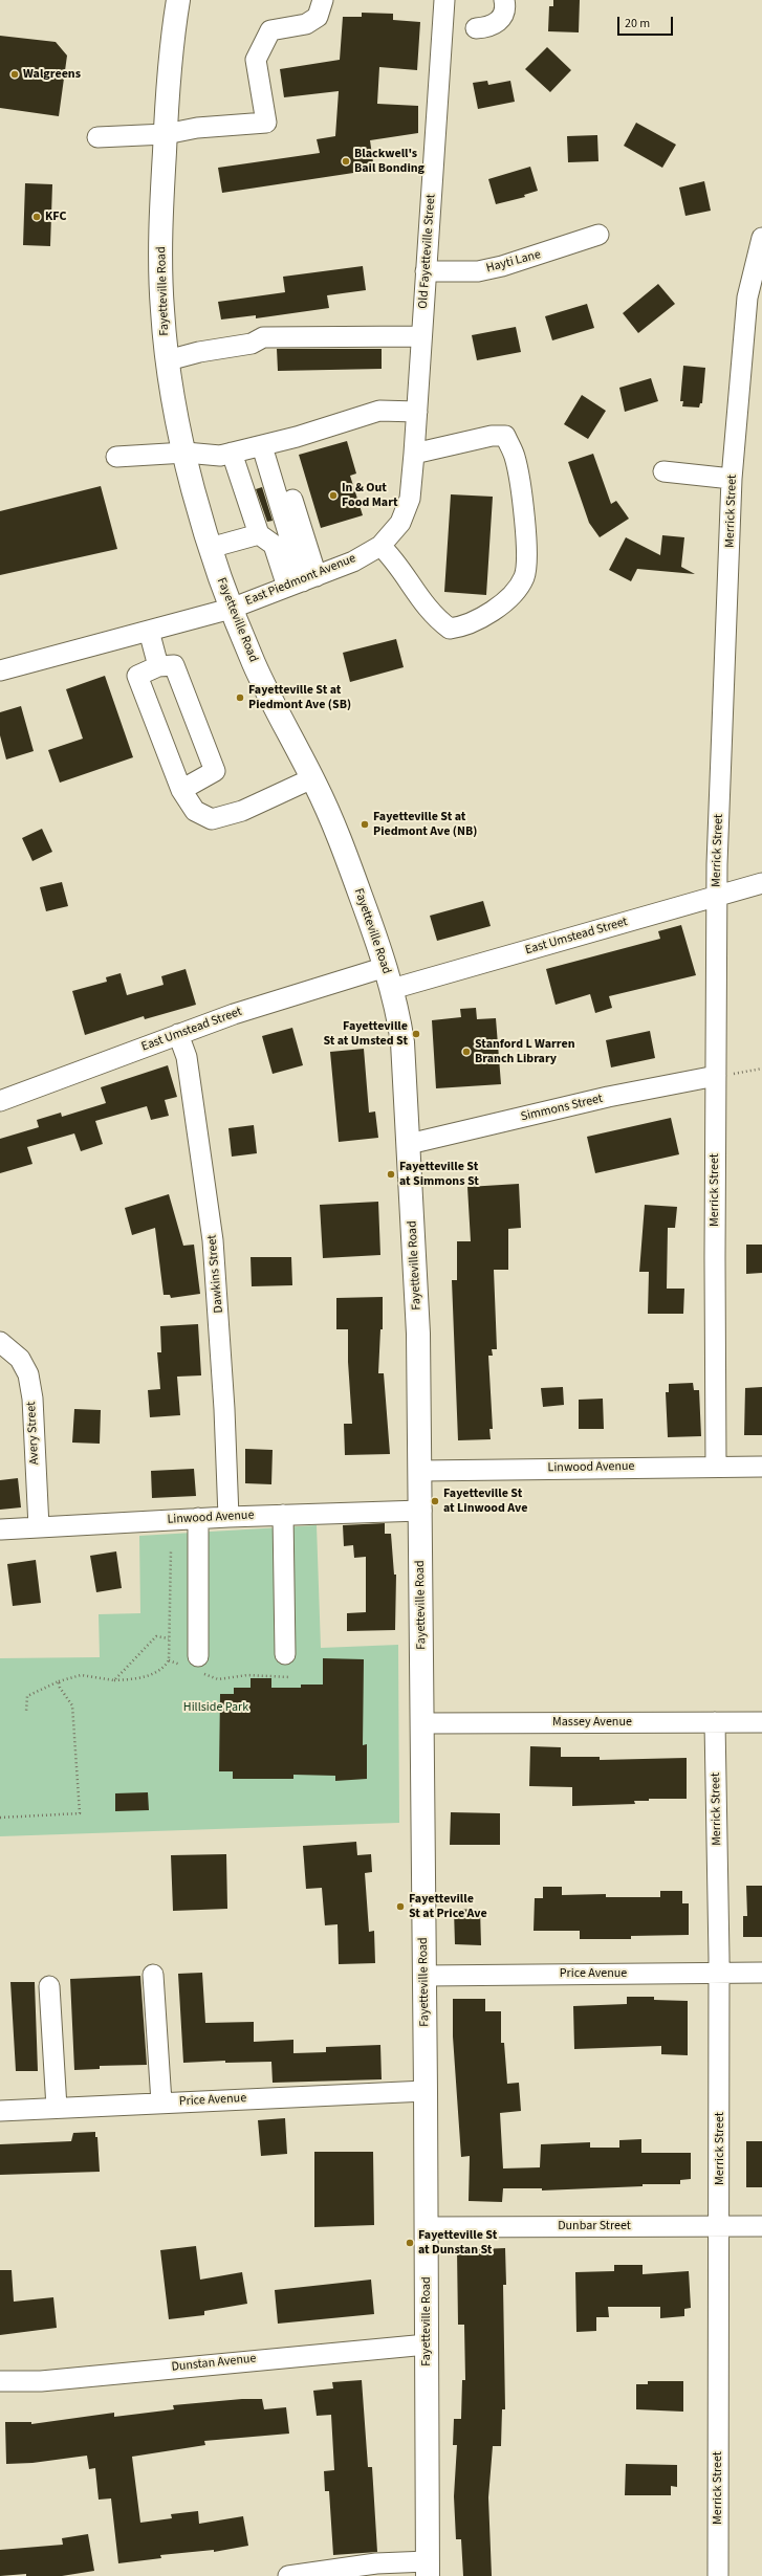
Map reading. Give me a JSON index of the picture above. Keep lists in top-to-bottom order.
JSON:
{
  "streets": {
    "main road": ["Fayetteville Road"],
    "street": [
      "Old Fayetteville Street",
      "Hayti Lane",
      "Merrick Street",
      "East Piedmont Avenue",
      "East Umstead Street",
      "Simmons Street",
      "Dawkins Street",
      "Avery Street",
      "Linwood Avenue",
      "Massey Avenue",
      "Price Avenue",
      "Dunbar Street",
      "Dunstan Avenue"
    ]
  },
  "crossings": [
    ["Old Fayetteville Street", "Hayti Lane"],
    ["Old Fayetteville Street", "East Piedmont Avenue"],
    ["Fayetteville Road", "East Piedmont Avenue"],
    ["Fayetteville Road", "East Umstead Street"],
    ["Fayetteville Road", "Simmons Street"],
    ["Fayetteville Road", "Linwood Avenue"],
    ["Fayetteville Road", "Massey Avenue"],
    ["Fayetteville Road", "Price Avenue"],
    ["Fayetteville Road", "Dunbar Street"],
    ["Fayetteville Road", "Dunstan Avenue"],
    ["Merrick Street", "East Umstead Street"],
    ["Merrick Street", "Simmons Street"],
    ["Merrick Street", "Linwood Avenue"],
    ["Merrick Street", "Massey Avenue"],
    ["Merrick Street", "Price Avenue"],
    ["Merrick Street", "Dunbar Street"],
    ["East Umstead Street", "Dawkins Street"],
    ["Dawkins Street", "Linwood Avenue"],
    ["Avery Street", "Linwood Avenue"]
  ],
  "parks": ["Hillside Park"],
  "places": [
    "Walgreens",
    "Blackwell's Bail Bonding",
    "KFC",
    "In & Out Food Mart",
    "Fayetteville St at Piedmont Ave (SB)",
    "Fayetteville St at Piedmont Ave (NB)",
    "Fayetteville St at Umsted St",
    "Stanford L Warren Branch Library",
    "Fayetteville St at Simmons St",
    "Fayetteville St at Linwood Ave",
    "Fayetteville St at Price Ave",
    "Fayetteville St at Dunstan St"
  ],
  "scale_bar": "20 m"
}
